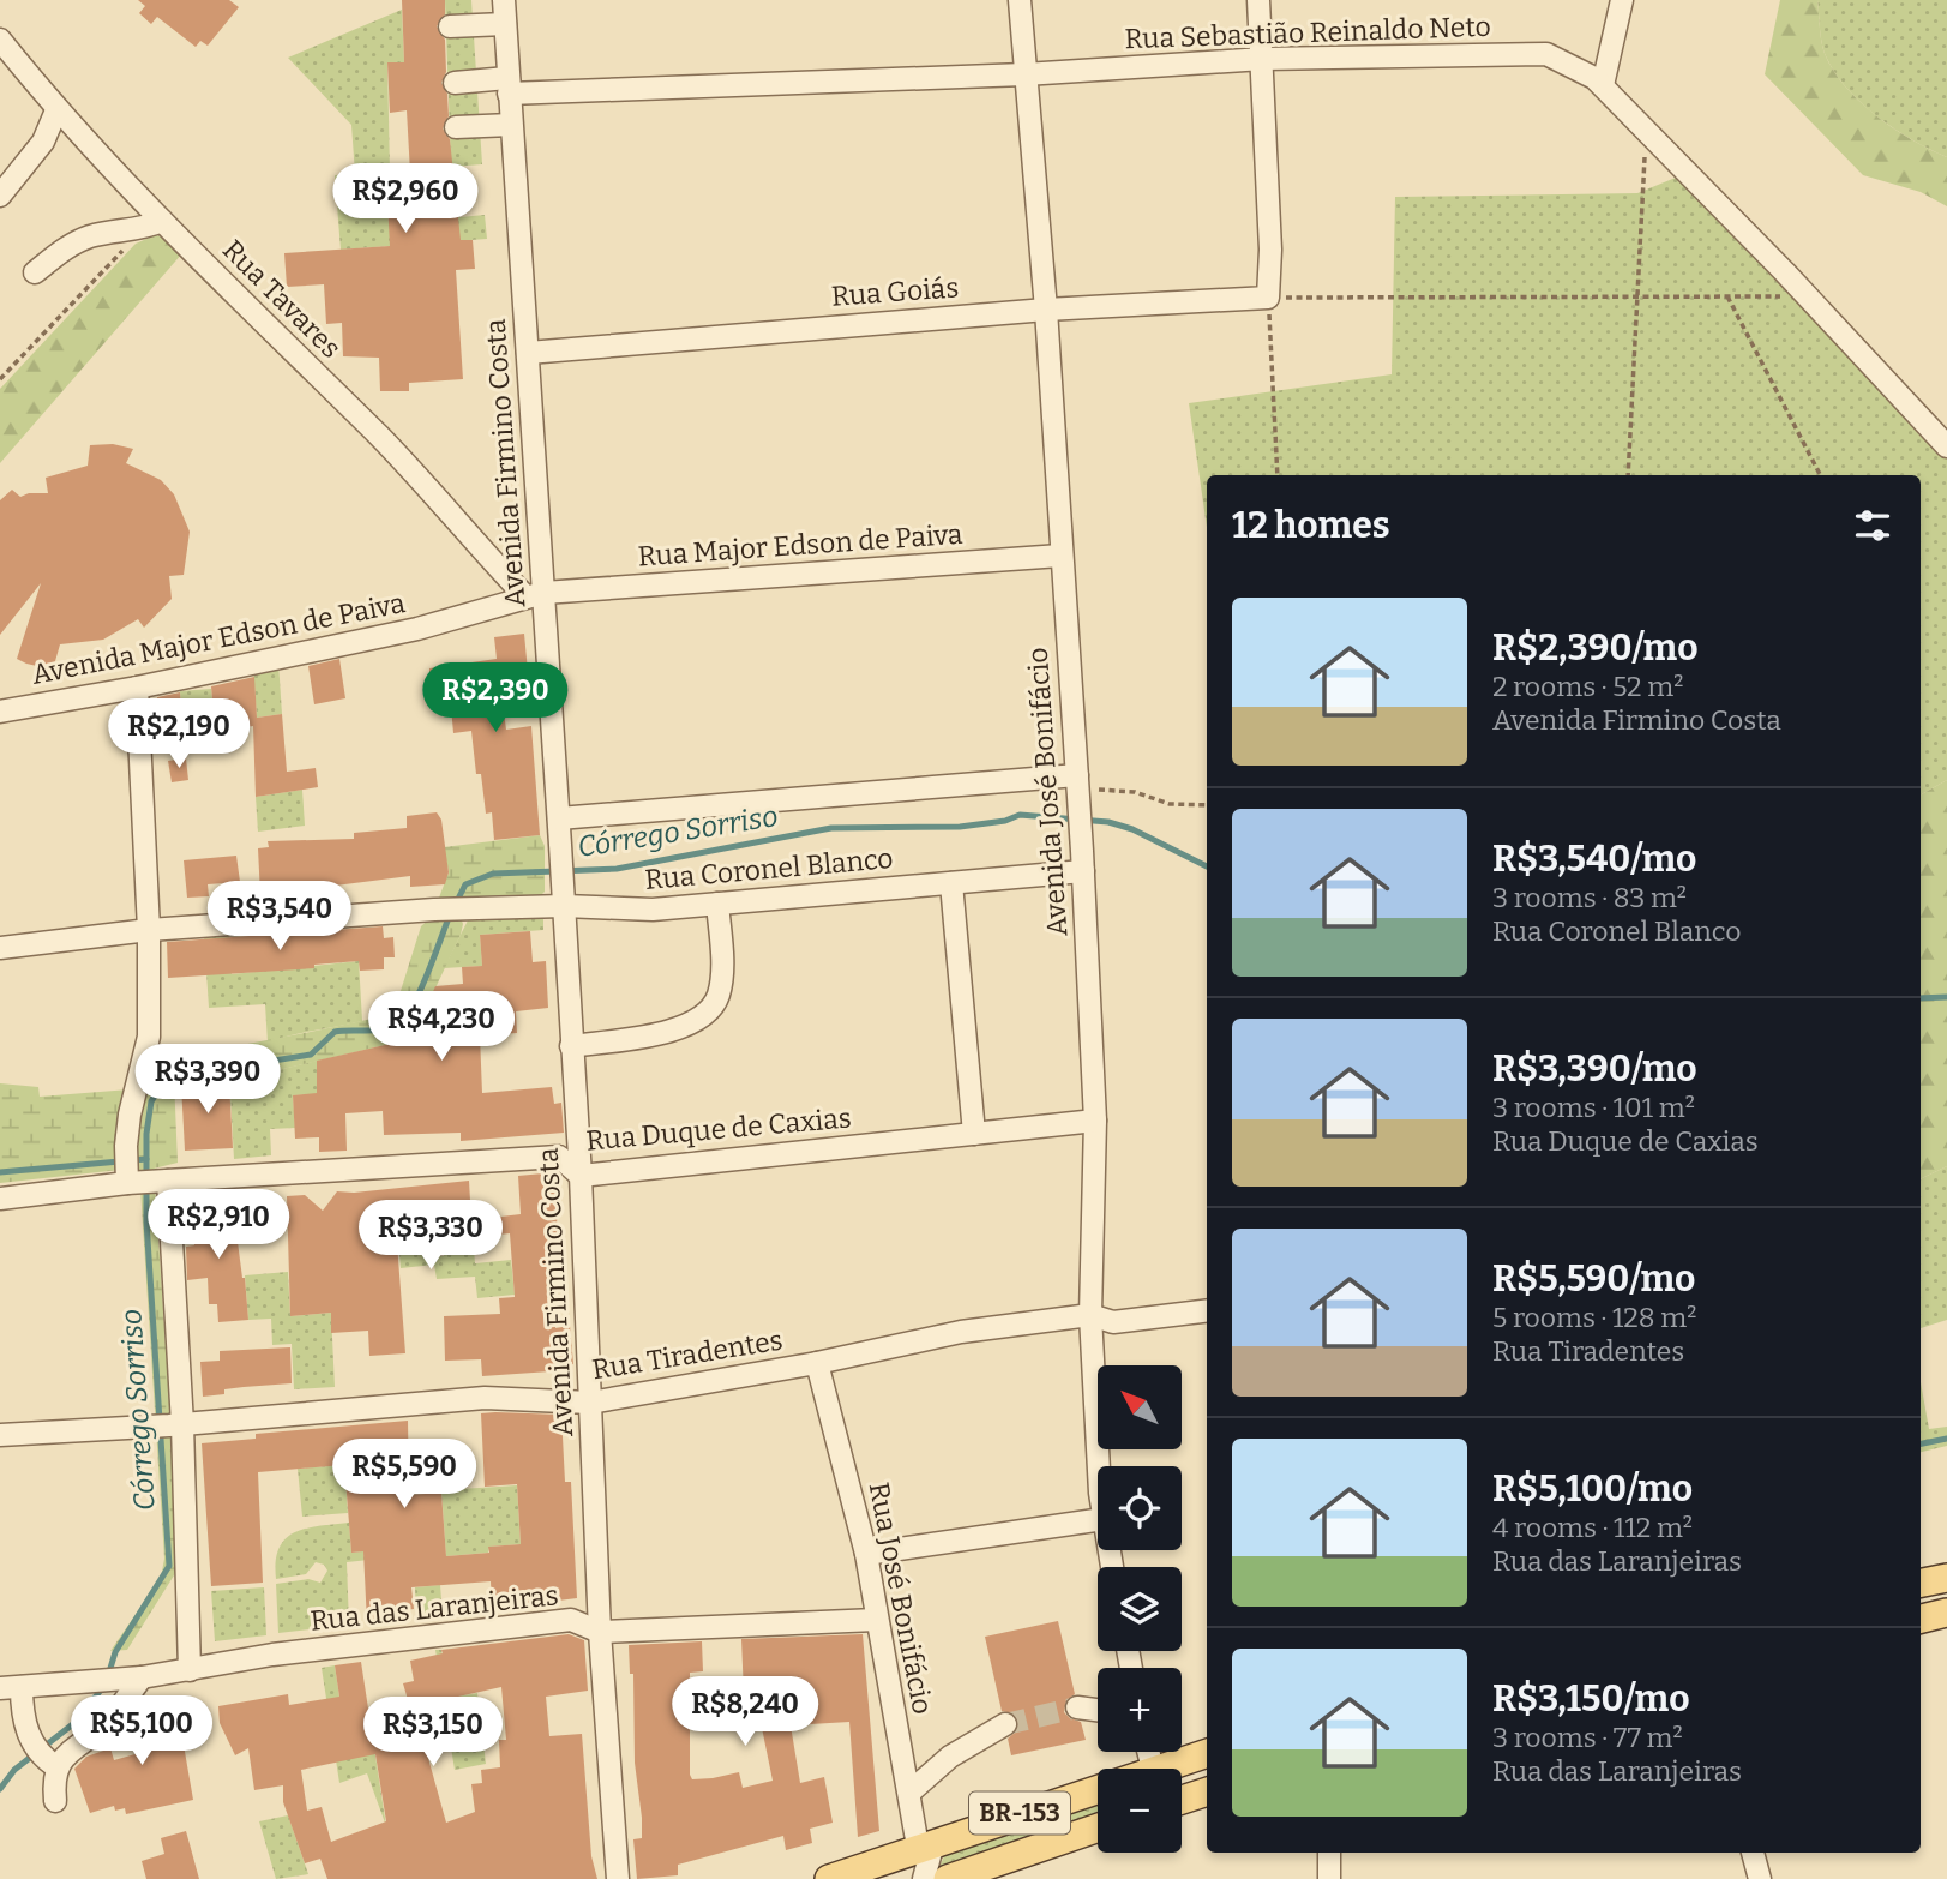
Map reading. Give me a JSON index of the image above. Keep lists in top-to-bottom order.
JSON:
{
  "streets": {
    "main road": ["BR-153"],
    "street": [
      "Rua Sebastião Reinaldo Neto",
      "Rua Goiás",
      "Rua Tavares",
      "Avenida Firmino Costa",
      "Rua Major Edson de Paiva",
      "Avenida Major Edson de Paiva",
      "Avenida José Bonifácio",
      "Rua Coronel Blanco",
      "Rua Duque de Caxias",
      "Rua Tiradentes",
      "Rua José Bonifácio",
      "Rua das Laranjeiras"
    ]
  },
  "crossings": [
    ["Rua Sebastião Reinaldo Neto", "Avenida Firmino Costa"],
    ["Rua Sebastião Reinaldo Neto", "Avenida José Bonifácio"],
    ["Rua Goiás", "Avenida Firmino Costa"],
    ["Rua Goiás", "Avenida José Bonifácio"],
    ["Rua Tavares", "Avenida Firmino Costa"],
    ["Rua Tavares", "Rua Major Edson de Paiva"],
    ["Rua Tavares", "Avenida Major Edson de Paiva"],
    ["Avenida Firmino Costa", "Rua Major Edson de Paiva"],
    ["Avenida Firmino Costa", "Avenida Major Edson de Paiva"],
    ["Avenida Firmino Costa", "Rua Coronel Blanco"],
    ["Avenida Firmino Costa", "Rua Duque de Caxias"],
    ["Avenida Firmino Costa", "Rua Tiradentes"],
    ["Avenida Firmino Costa", "Rua das Laranjeiras"],
    ["Rua Major Edson de Paiva", "Avenida Major Edson de Paiva"],
    ["Rua Major Edson de Paiva", "Avenida José Bonifácio"],
    ["Avenida José Bonifácio", "Rua Coronel Blanco"],
    ["Avenida José Bonifácio", "Rua Duque de Caxias"],
    ["Avenida José Bonifácio", "Rua Tiradentes"],
    ["Rua Tiradentes", "Rua José Bonifácio"],
    ["Rua José Bonifácio", "Rua das Laranjeiras"],
    ["Rua José Bonifácio", "BR-153"]
  ],
  "water": ["Córrego Sorriso"],
  "north": "top left",
  "page": {
    "price": [
      "R$2,960",
      "R$2,390",
      "R$2,190",
      "R$3,540",
      "R$4,230",
      "R$3,390",
      "R$2,910",
      "R$3,330",
      "R$5,590",
      "R$8,240",
      "R$5,100",
      "R$3,150"
    ],
    "heading": "12 homes",
    "list": [
      {
        "name": "R$2,390/mo",
        "note": "2 rooms · 52 m² · Avenida Firmino Costa"
      },
      {
        "name": "R$3,540/mo",
        "note": "3 rooms · 83 m² · Rua Coronel Blanco"
      },
      {
        "name": "R$3,390/mo",
        "note": "3 rooms · 101 m² · Rua Duque de Caxias"
      },
      {
        "name": "R$5,590/mo",
        "note": "5 rooms · 128 m² · Rua Tiradentes"
      },
      {
        "name": "R$5,100/mo",
        "note": "4 rooms · 112 m² · Rua das Laranjeiras"
      },
      {
        "name": "R$3,150/mo",
        "note": "3 rooms · 77 m² · Rua das Laranjeiras"
      }
    ],
    "map_buttons": ["+", "−"]
  }
}
